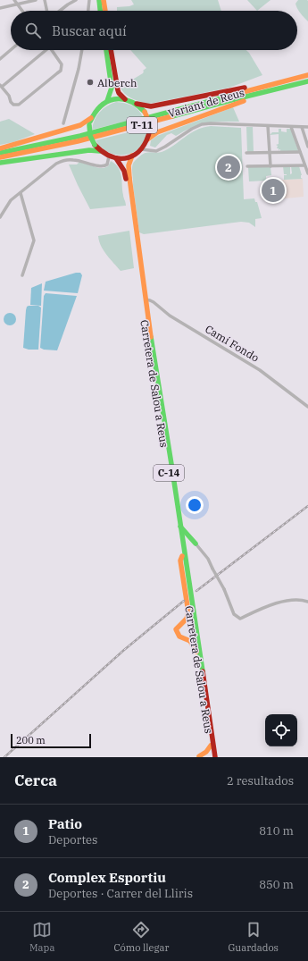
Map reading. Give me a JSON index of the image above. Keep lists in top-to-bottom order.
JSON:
{
  "streets": {
    "main road": [
      "Variant de Reus",
      "T-11",
      "Carretera de Salou a Reus",
      "C-14"
    ],
    "street": ["Camí Fondo"]
  },
  "crossings": [
    ["Camí Fondo", "C-14"],
    ["Carretera de Salou a Reus", "C-14"]
  ],
  "places": ["Alberch"],
  "scale_bar": "200 m",
  "page": {
    "search": "Buscar aquí",
    "pins": ["2", "1"],
    "scale": "200 m",
    "heading": ["Cerca", "2 resultados"],
    "list": [
      {
        "mark": "1",
        "name": "Patio",
        "note": "Deportes",
        "value": "810 m"
      },
      {
        "mark": "2",
        "name": "Complex Esportiu",
        "note": "Deportes · Carrer del Lliris",
        "value": "850 m"
      }
    ],
    "nav": ["Mapa", "Cómo llegar", "Guardados"]
  }
}
